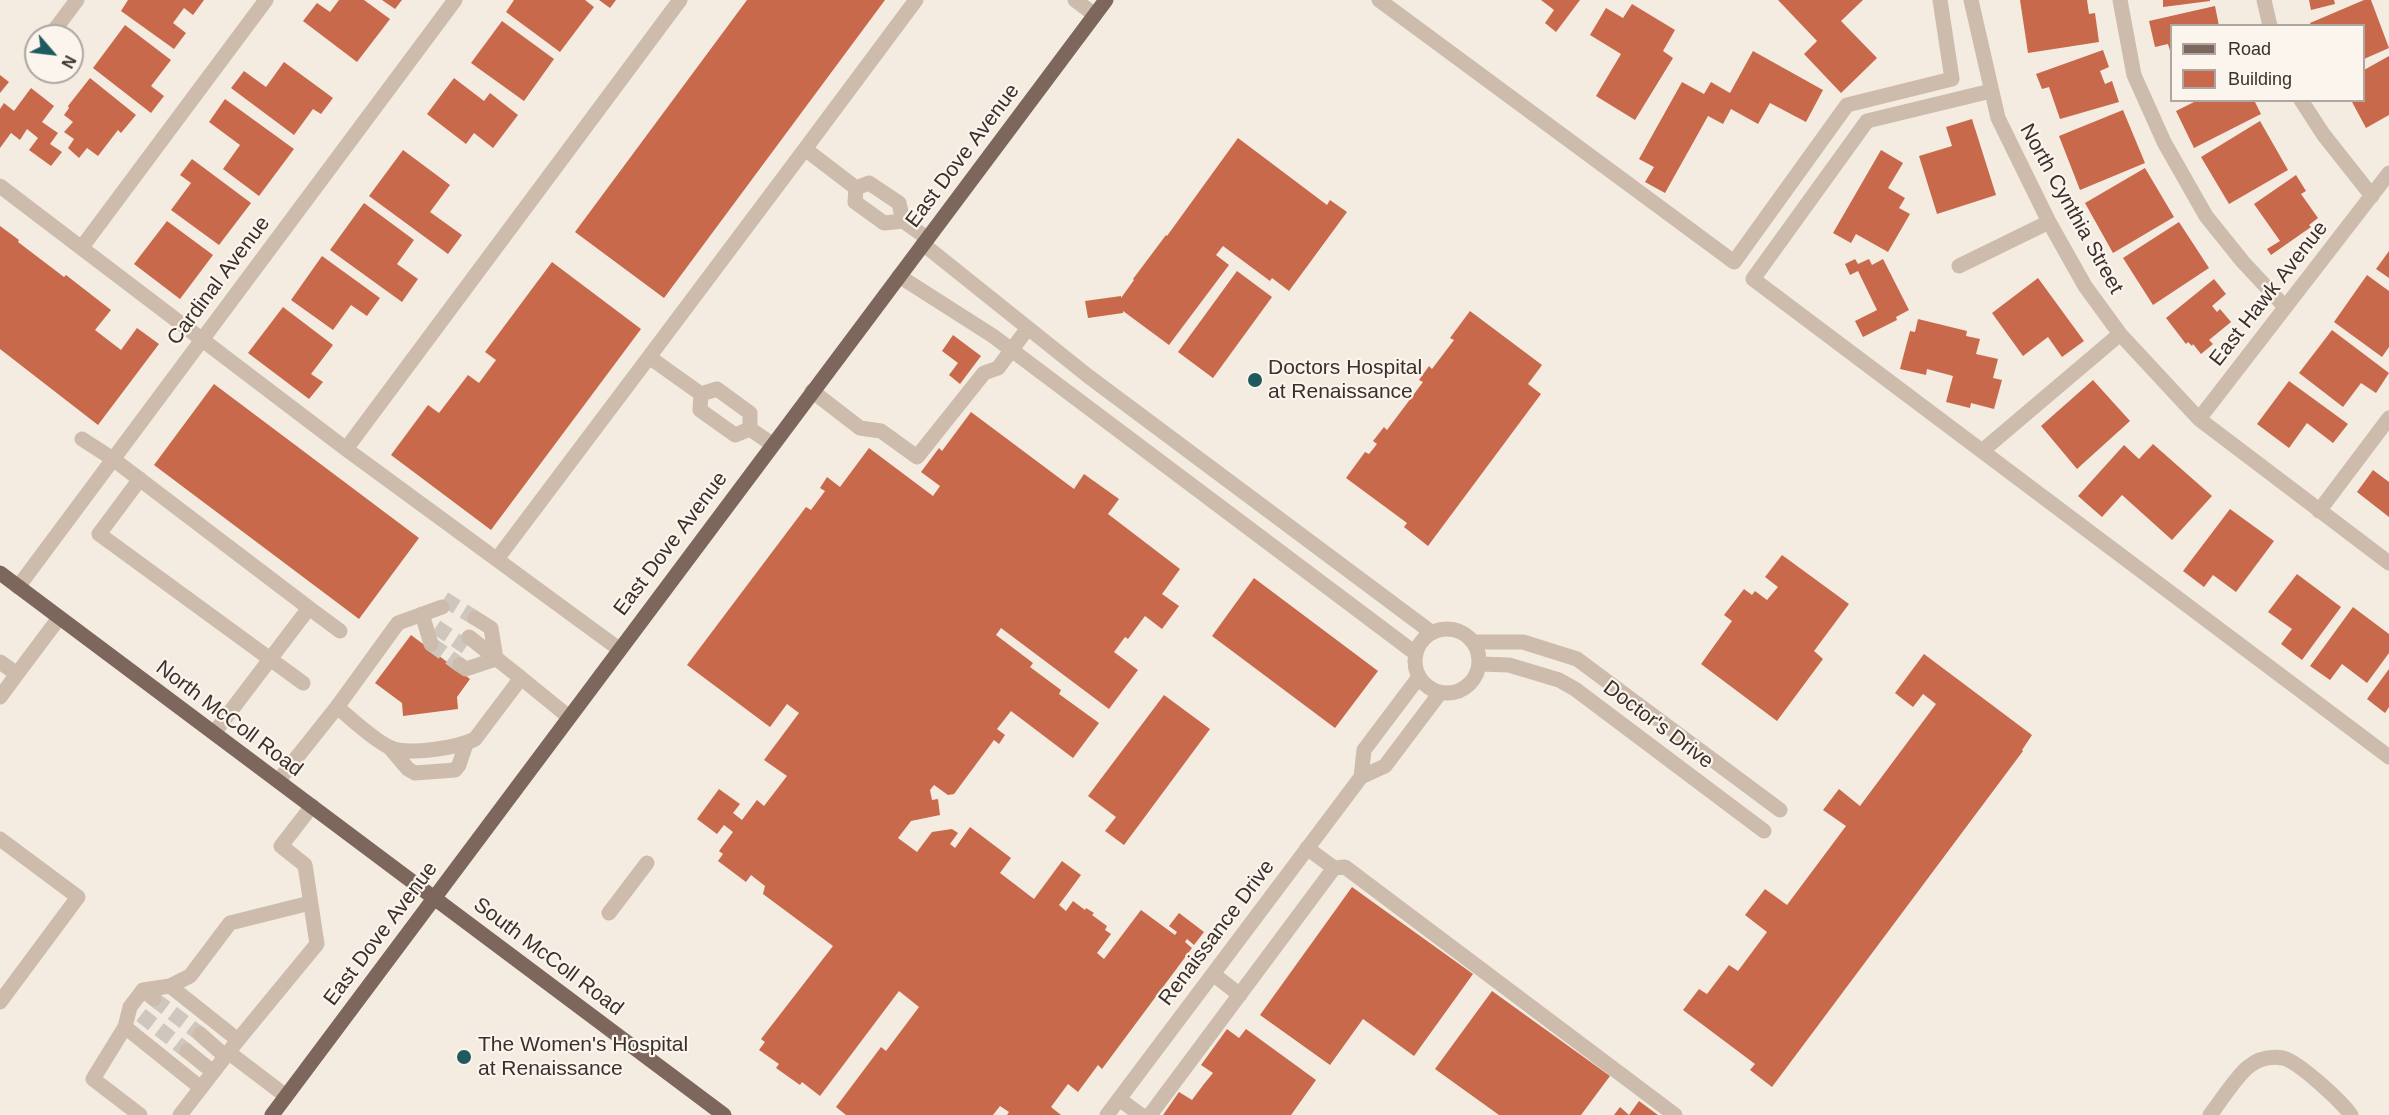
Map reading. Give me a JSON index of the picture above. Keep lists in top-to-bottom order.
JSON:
{
  "streets": {
    "main road": ["East Dove Avenue", "North McColl Road", "South McColl Road"],
    "street": [
      "North Cynthia Street",
      "Cardinal Avenue",
      "East Hawk Avenue",
      "Doctor's Drive",
      "Renaissance Drive"
    ]
  },
  "crossings": [
    ["East Dove Avenue", "North McColl Road"],
    ["East Dove Avenue", "South McColl Road"],
    ["North Cynthia Street", "East Hawk Avenue"],
    ["Cardinal Avenue", "North McColl Road"],
    ["North McColl Road", "South McColl Road"],
    ["Doctor's Drive", "Renaissance Drive"]
  ],
  "places": ["Doctors Hospital at Renaissance", "The Women's Hospital at Renaissance"],
  "legend": ["Road", "Building"],
  "north": "bottom right"
}
